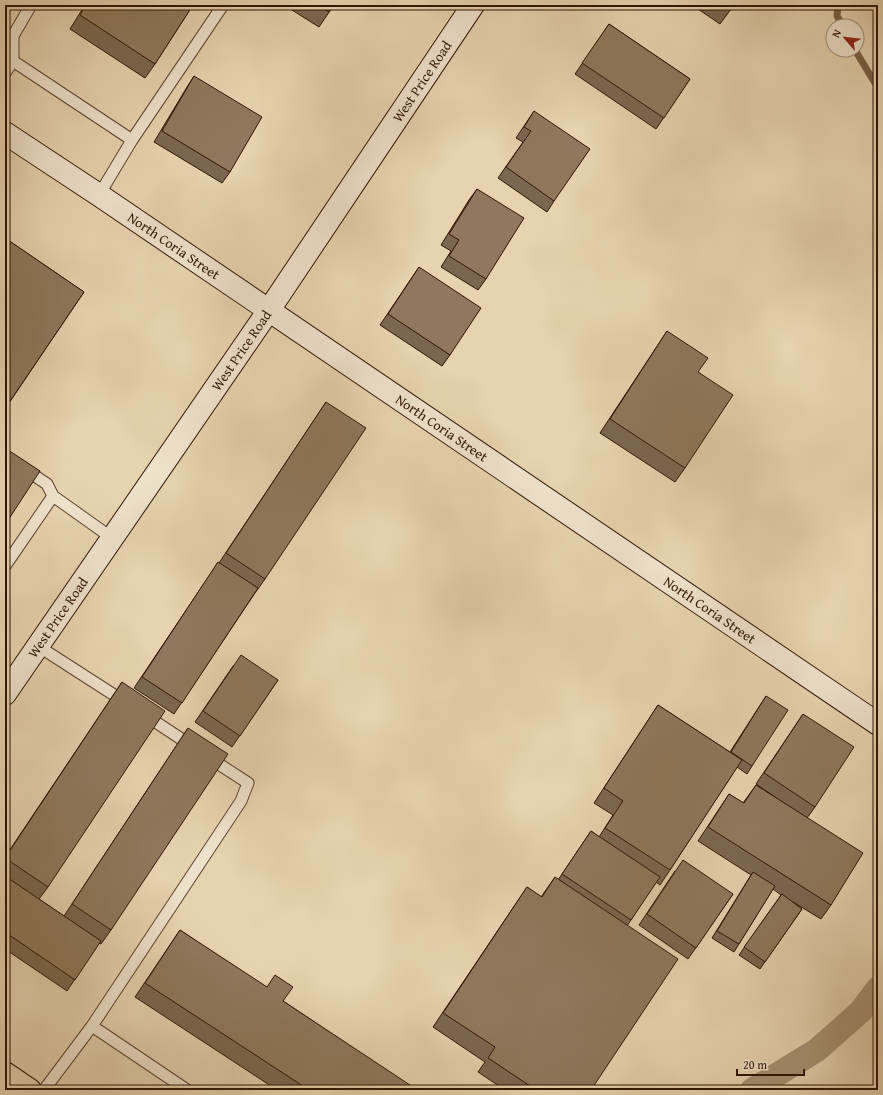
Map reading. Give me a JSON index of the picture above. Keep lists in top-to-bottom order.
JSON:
{
  "streets": {
    "street": ["West Price Road", "North Coria Street"]
  },
  "crossings": [
    ["West Price Road", "North Coria Street"]
  ],
  "scale_bar": "20 m",
  "north": "top left"
}
